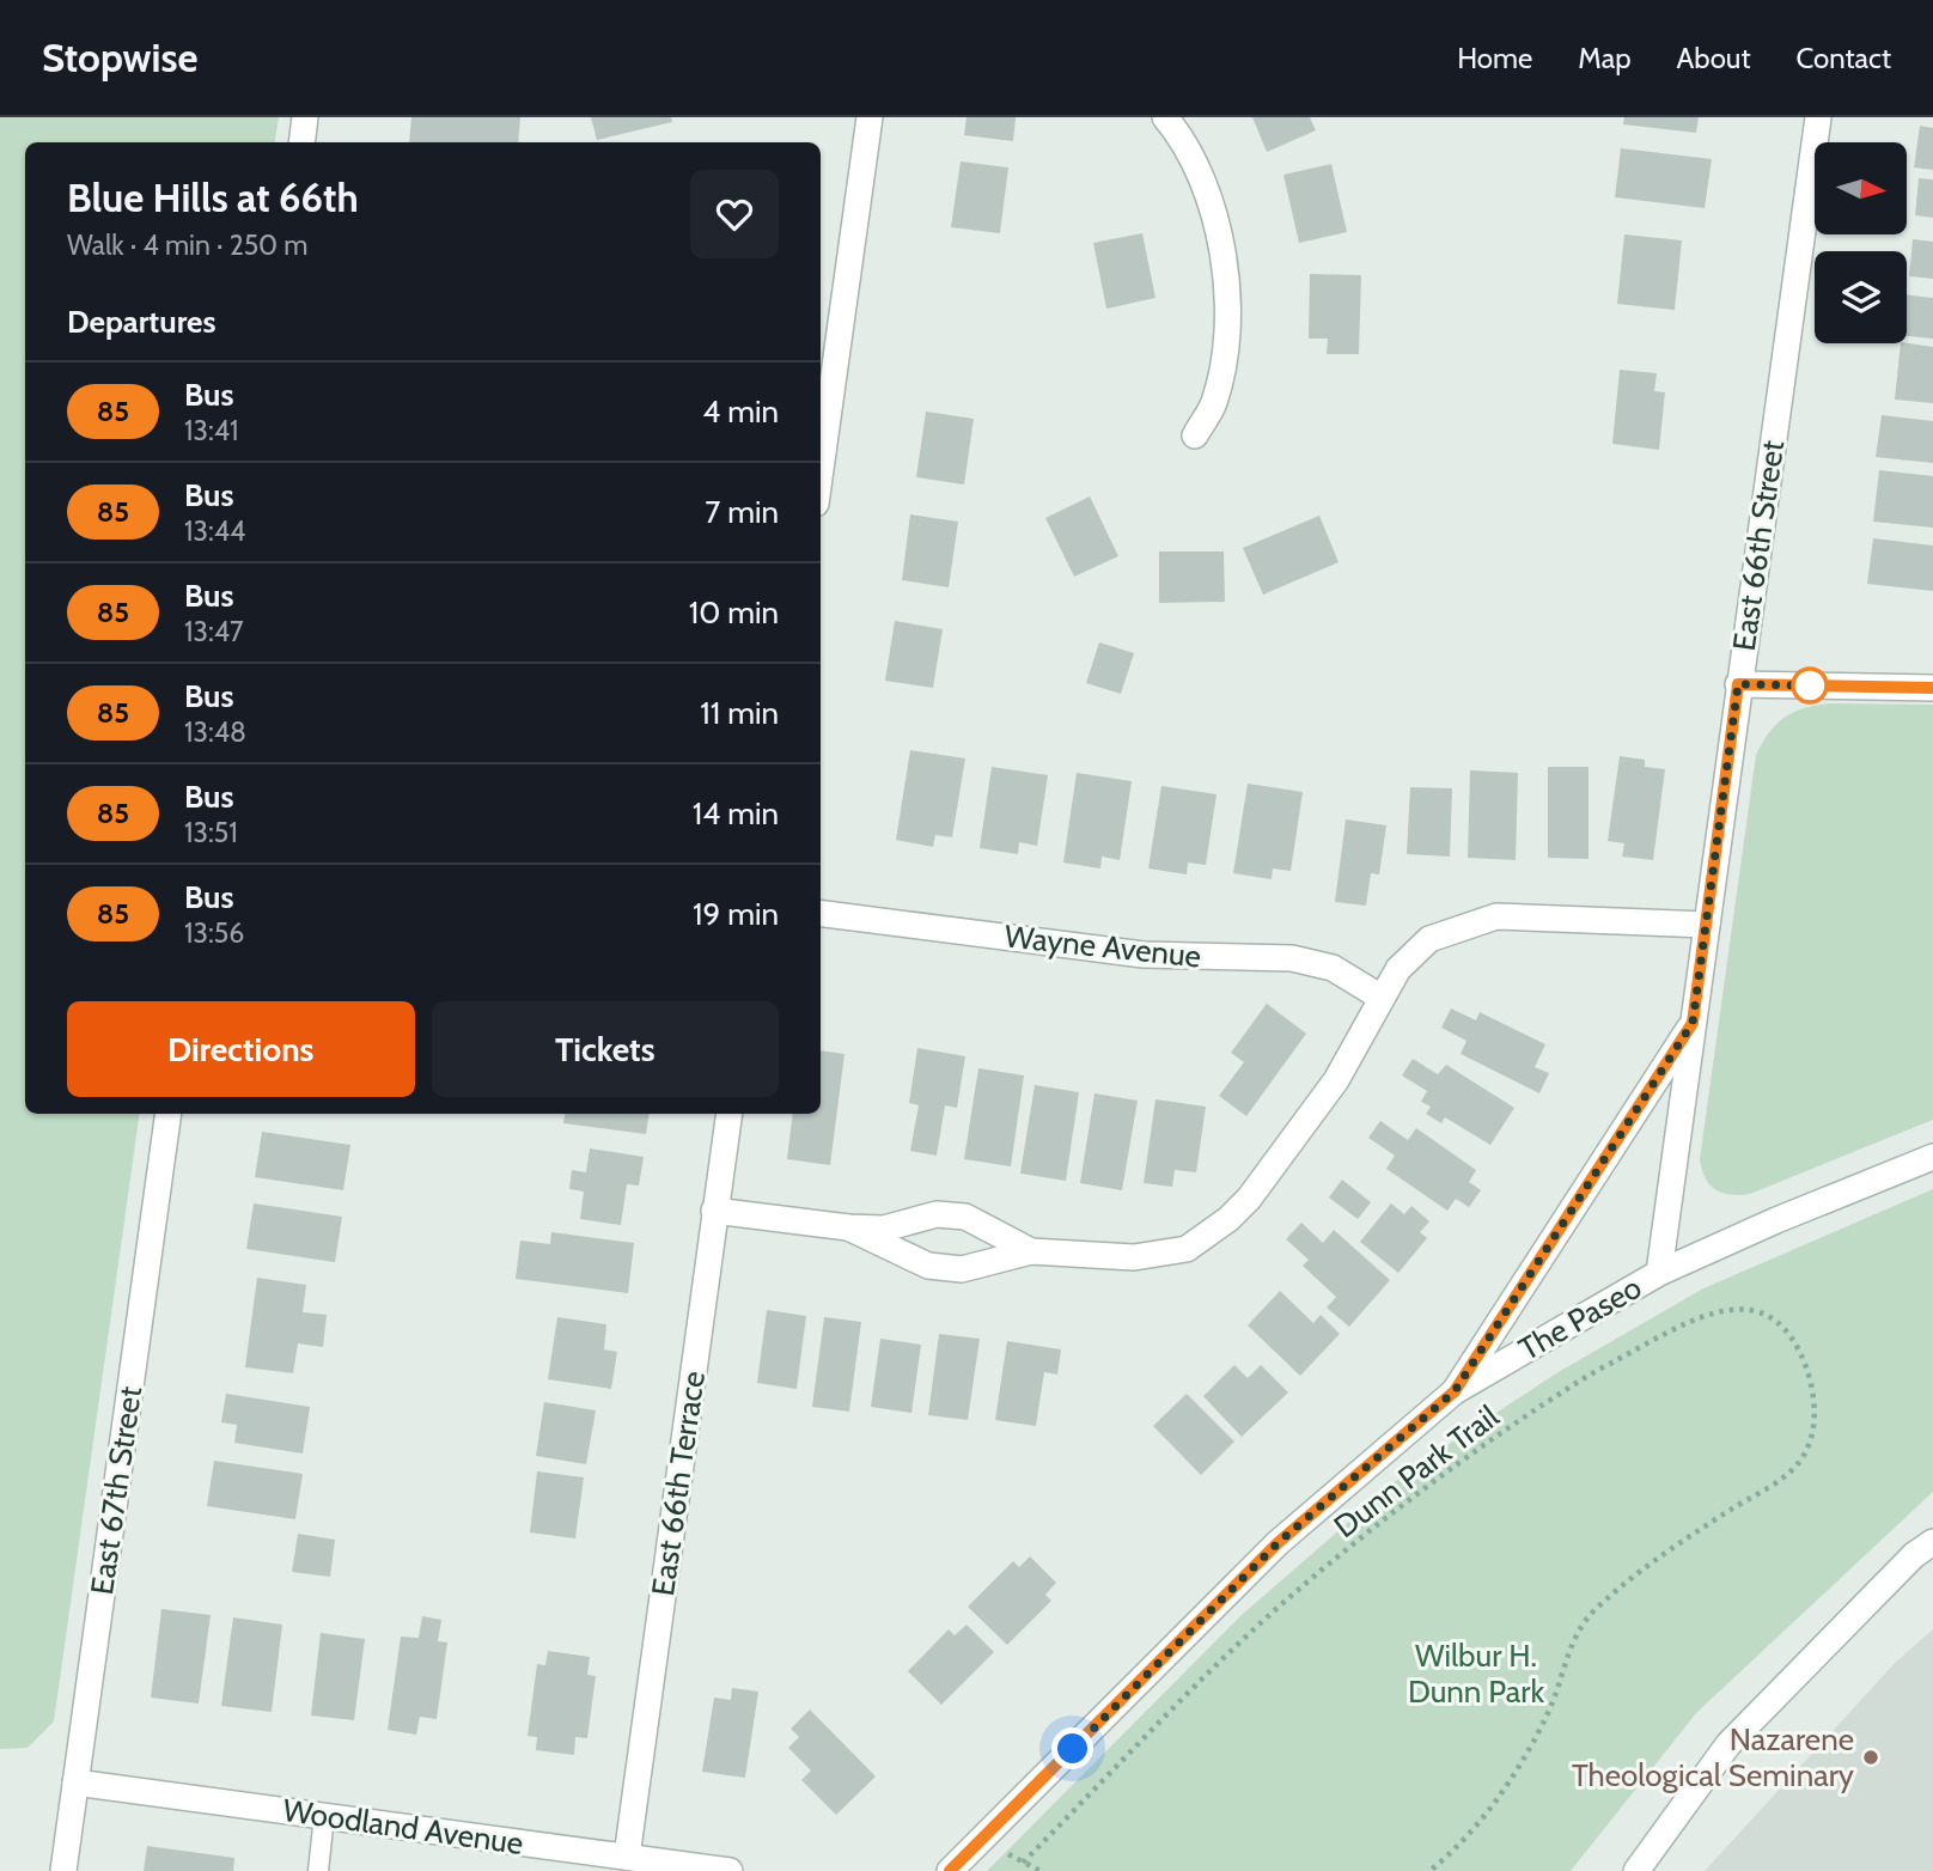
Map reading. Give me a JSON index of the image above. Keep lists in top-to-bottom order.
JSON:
{
  "streets": {
    "street": [
      "East 66th Street",
      "Wayne Avenue",
      "The Paseo",
      "East 66th Terrace",
      "East 67th Street",
      "Woodland Avenue"
    ],
    "path": ["Dunn Park Trail"]
  },
  "crossings": [
    ["East 66th Street", "The Paseo"],
    ["East 66th Terrace", "Woodland Avenue"],
    ["East 67th Street", "Woodland Avenue"]
  ],
  "parks": ["Wilbur H. Dunn Park"],
  "places": ["Nazarene Theological Seminary"],
  "lines": ["bus line 85"],
  "north": "right",
  "page": {
    "header": "Stopwise",
    "nav": [
      "Home",
      "Map",
      "About",
      "Contact"
    ],
    "heading": [
      ["Blue Hills at 66th", "Walk · 4 min · 250 m"],
      "Departures"
    ],
    "list": [
      {
        "mark": "85",
        "name": "Bus",
        "note": "13:41",
        "value": "4 min"
      },
      {
        "mark": "85",
        "name": "Bus",
        "note": "13:44",
        "value": "7 min"
      },
      {
        "mark": "85",
        "name": "Bus",
        "note": "13:47",
        "value": "10 min"
      },
      {
        "mark": "85",
        "name": "Bus",
        "note": "13:48",
        "value": "11 min"
      },
      {
        "mark": "85",
        "name": "Bus",
        "note": "13:51",
        "value": "14 min"
      },
      {
        "mark": "85",
        "name": "Bus",
        "note": "13:56",
        "value": "19 min"
      }
    ],
    "buttons": ["Directions", "Tickets"]
  }
}
